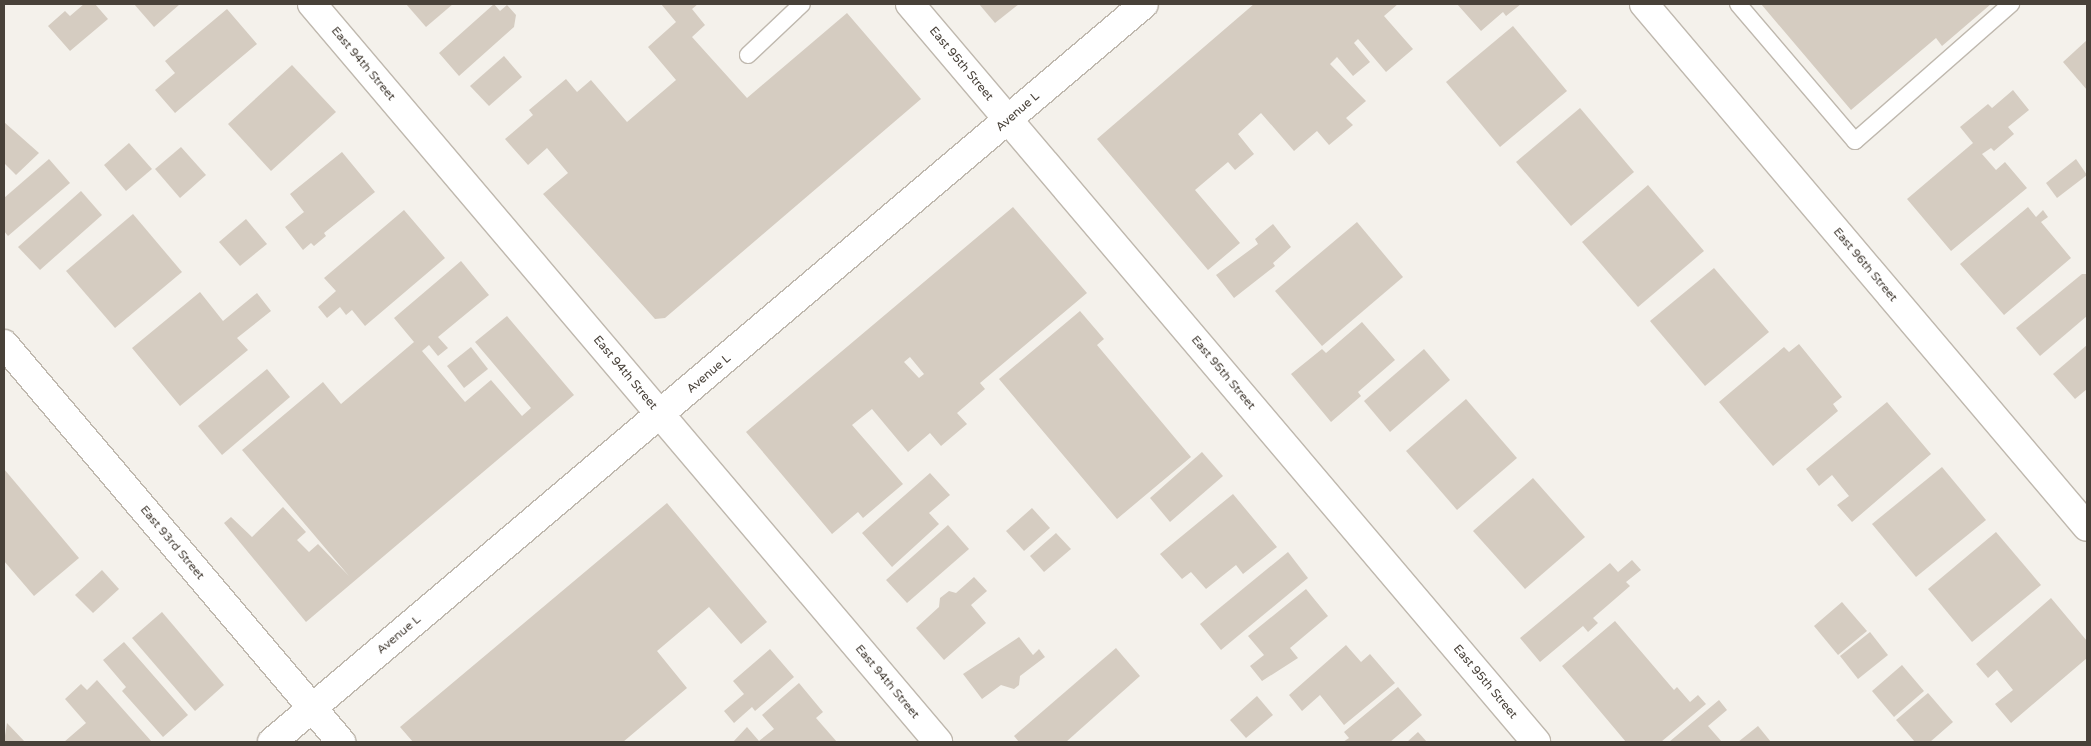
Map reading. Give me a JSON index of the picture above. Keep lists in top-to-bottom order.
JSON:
{
  "streets": {
    "street": [
      "East 94th Street",
      "East 95th Street",
      "Avenue L",
      "East 96th Street",
      "East 93rd Street"
    ]
  },
  "crossings": [
    ["East 94th Street", "Avenue L"],
    ["East 95th Street", "Avenue L"],
    ["Avenue L", "East 93rd Street"]
  ]
}
